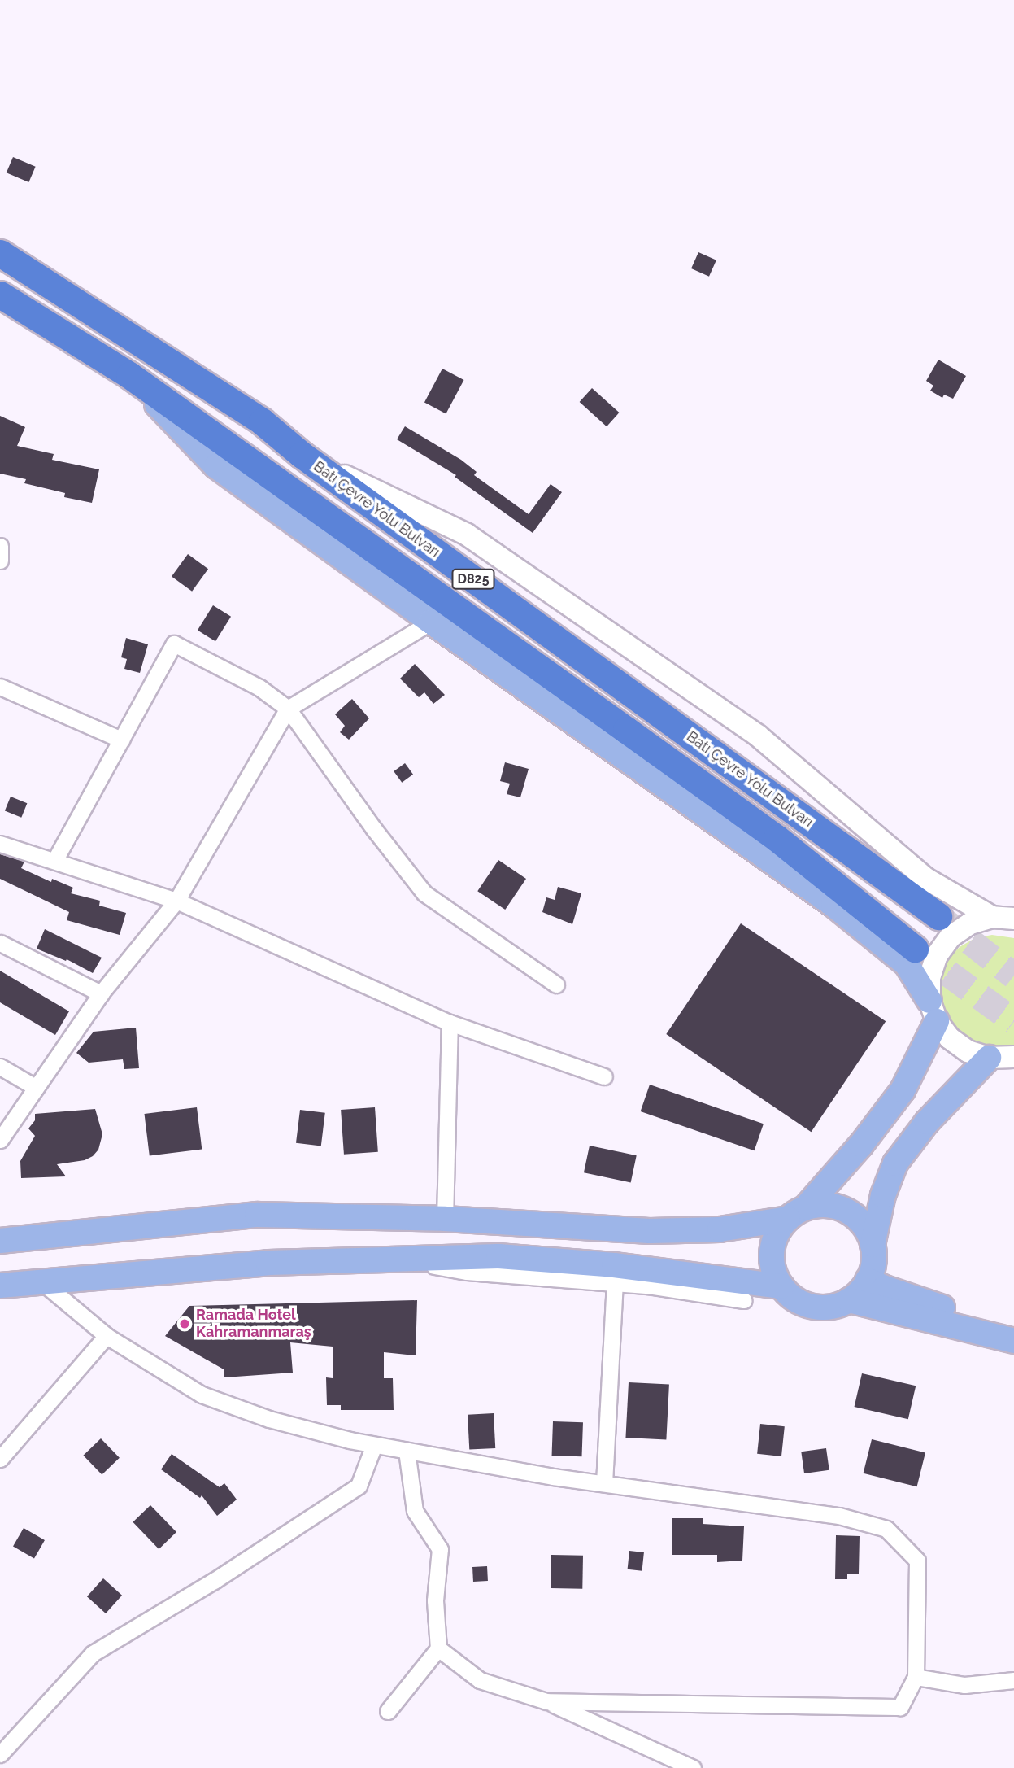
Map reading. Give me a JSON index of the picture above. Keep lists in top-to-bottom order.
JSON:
{
  "streets": {
    "highway": ["Batı Çevre Yolu Bulvarı", "D825"]
  },
  "places": ["Ramada Hotel Kahramanmaraş"]
}
